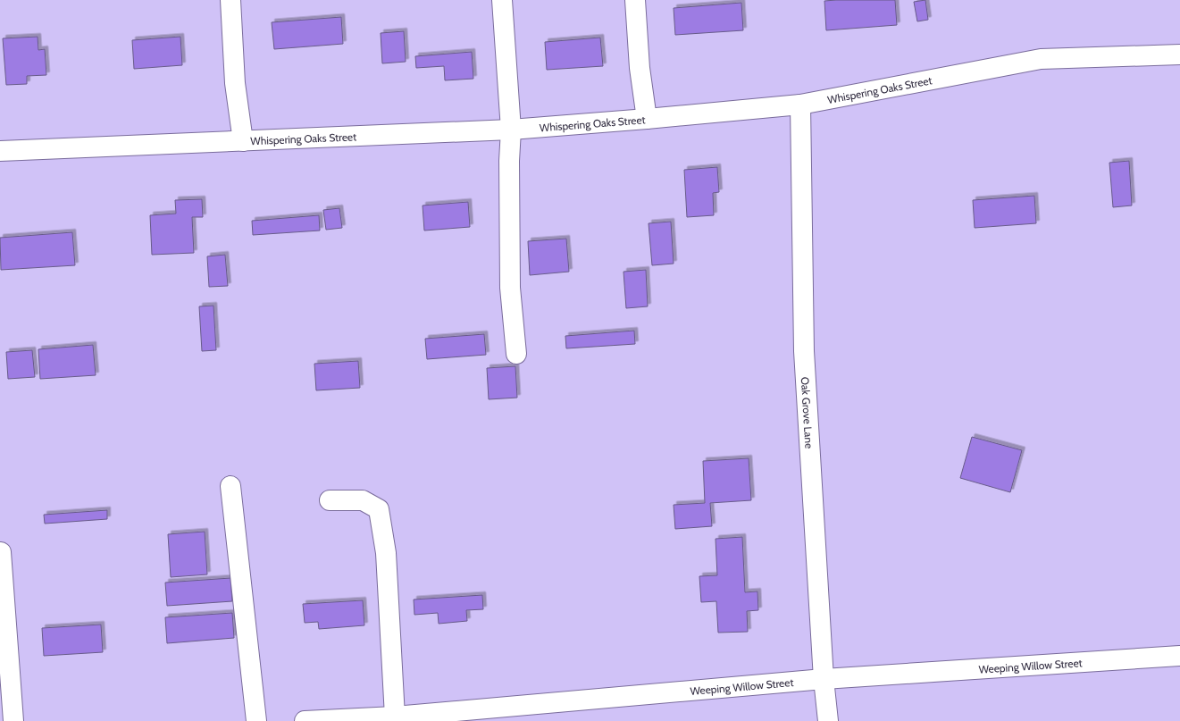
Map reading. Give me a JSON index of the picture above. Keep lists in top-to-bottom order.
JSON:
{
  "streets": {
    "street": ["Whispering Oaks Street", "Oak Grove Lane", "Weeping Willow Street"]
  },
  "crossings": [
    ["Whispering Oaks Street", "Oak Grove Lane"],
    ["Oak Grove Lane", "Weeping Willow Street"]
  ]
}
